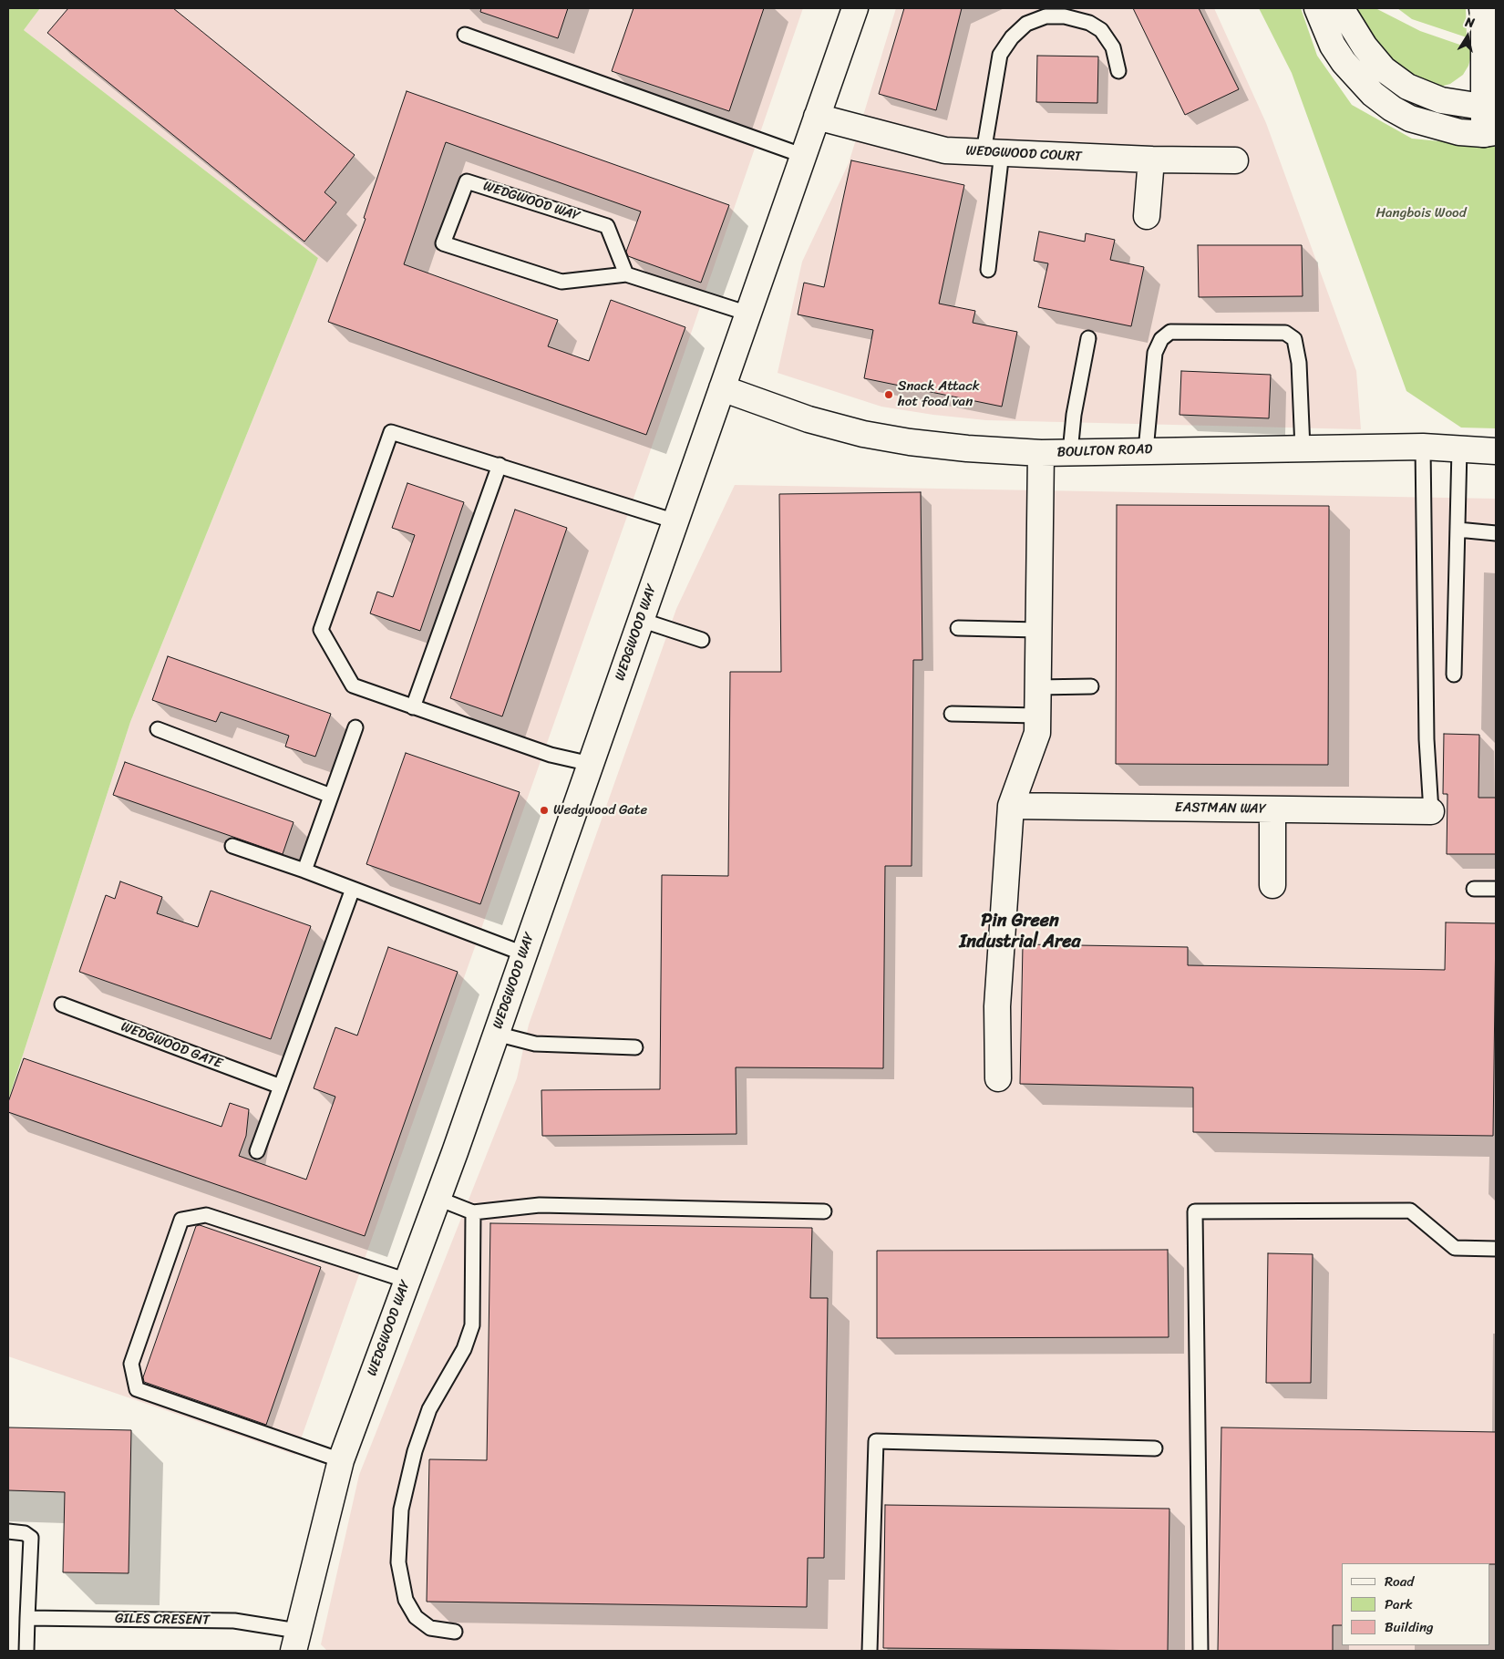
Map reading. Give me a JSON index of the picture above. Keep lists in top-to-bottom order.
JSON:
{
  "streets": {
    "street": [
      "WEDGWOOD COURT",
      "WEDGWOOD WAY",
      "BOULTON ROAD",
      "EASTMAN WAY"
    ],
    "lane": ["WEDGWOOD GATE", "GILES CRESENT"]
  },
  "crossings": [
    ["WEDGWOOD COURT", "WEDGWOOD WAY"],
    ["WEDGWOOD WAY", "BOULTON ROAD"],
    ["WEDGWOOD WAY", "GILES CRESENT"]
  ],
  "districts": ["Pin Green Industrial Area"],
  "parks": ["Hangbois Wood"],
  "places": ["Snack Attack hot food van", "Wedgwood Gate"],
  "legend": ["Road", "Park", "Building"],
  "north": "top"
}
